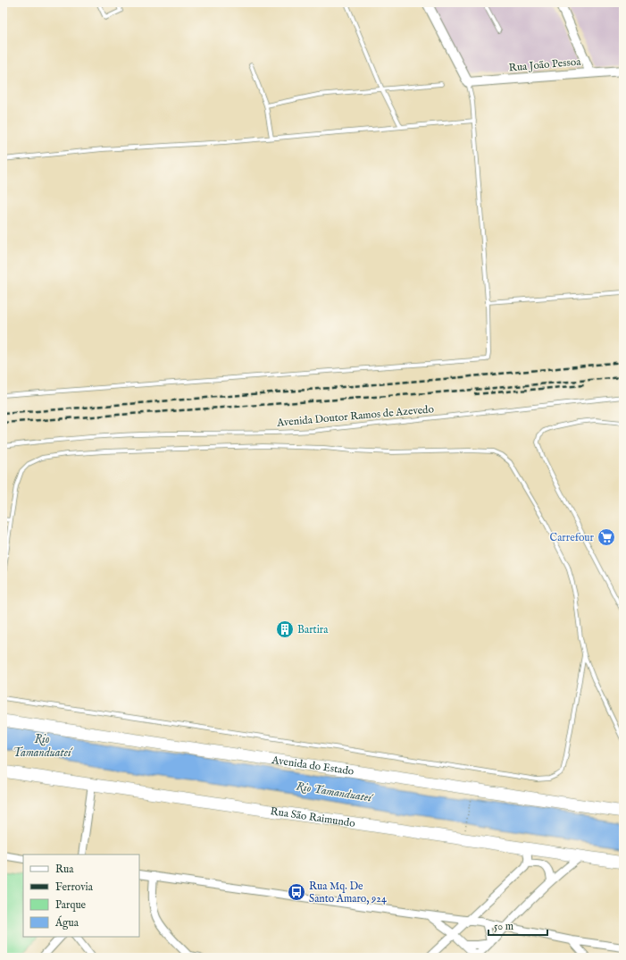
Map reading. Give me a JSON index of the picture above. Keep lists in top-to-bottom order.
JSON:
{
  "streets": {
    "highway": ["Avenida do Estado", "Rua São Raimundo"],
    "street": ["Rua João Pessoa"],
    "lane": ["Avenida Doutor Ramos de Azevedo"]
  },
  "water": ["Rio Tamanduateí"],
  "places": {
    "supermarket": ["Carrefour"],
    "building": ["Bartira"],
    "bus stop": ["Rua Mq. De Santo Amaro, 924"]
  },
  "legend": [
    "Rua",
    "Ferrovia",
    "Parque",
    "Água"
  ],
  "scale_bar": "50 m"
}
